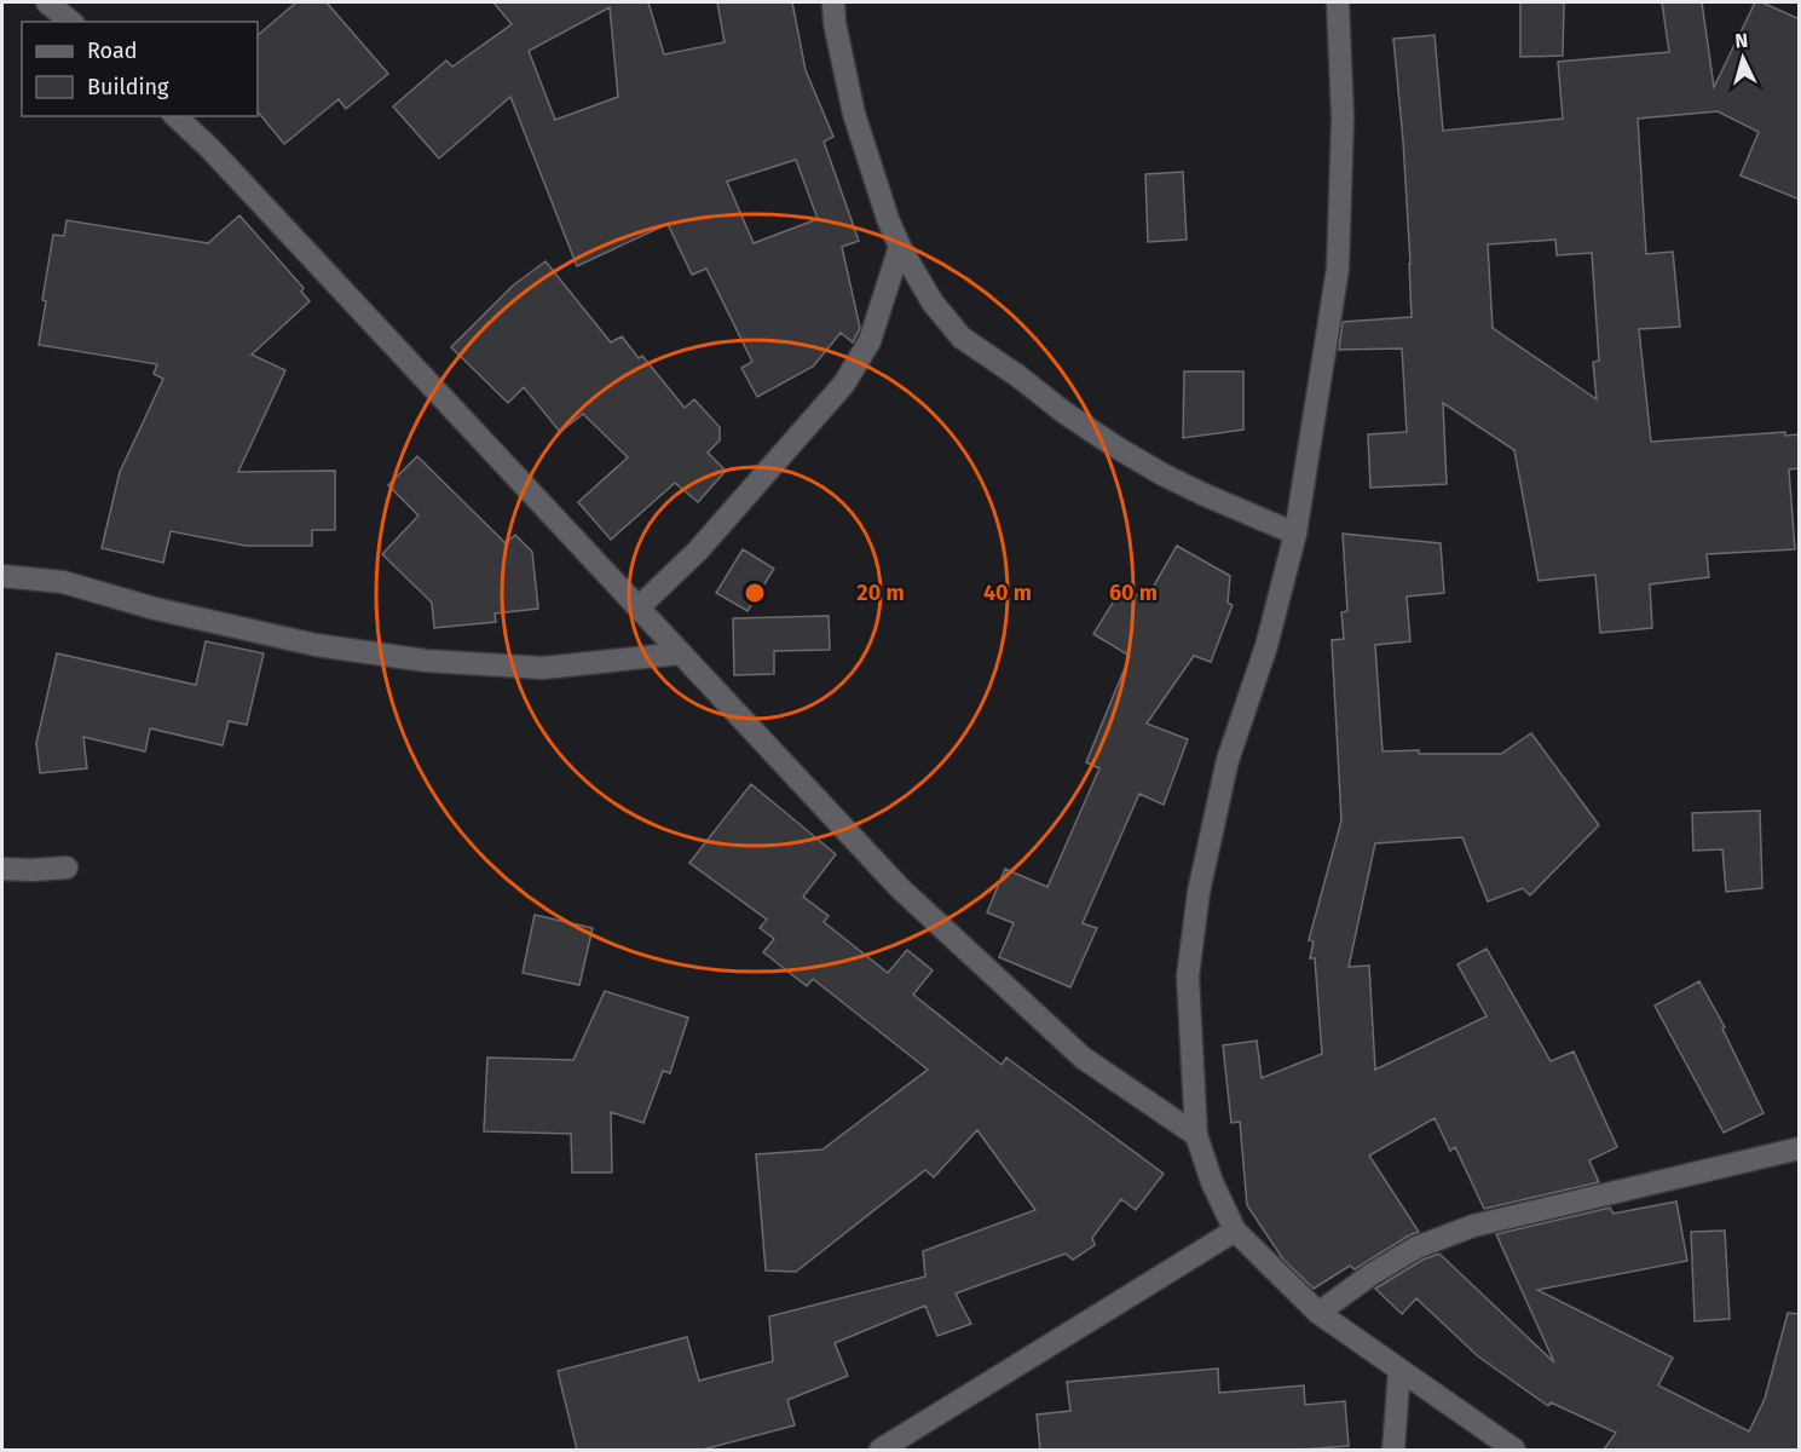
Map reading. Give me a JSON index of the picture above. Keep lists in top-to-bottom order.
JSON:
{
  "legend": ["Road", "Building"],
  "north": "top",
  "rings": ["20 m", "40 m", "60 m"]
}
